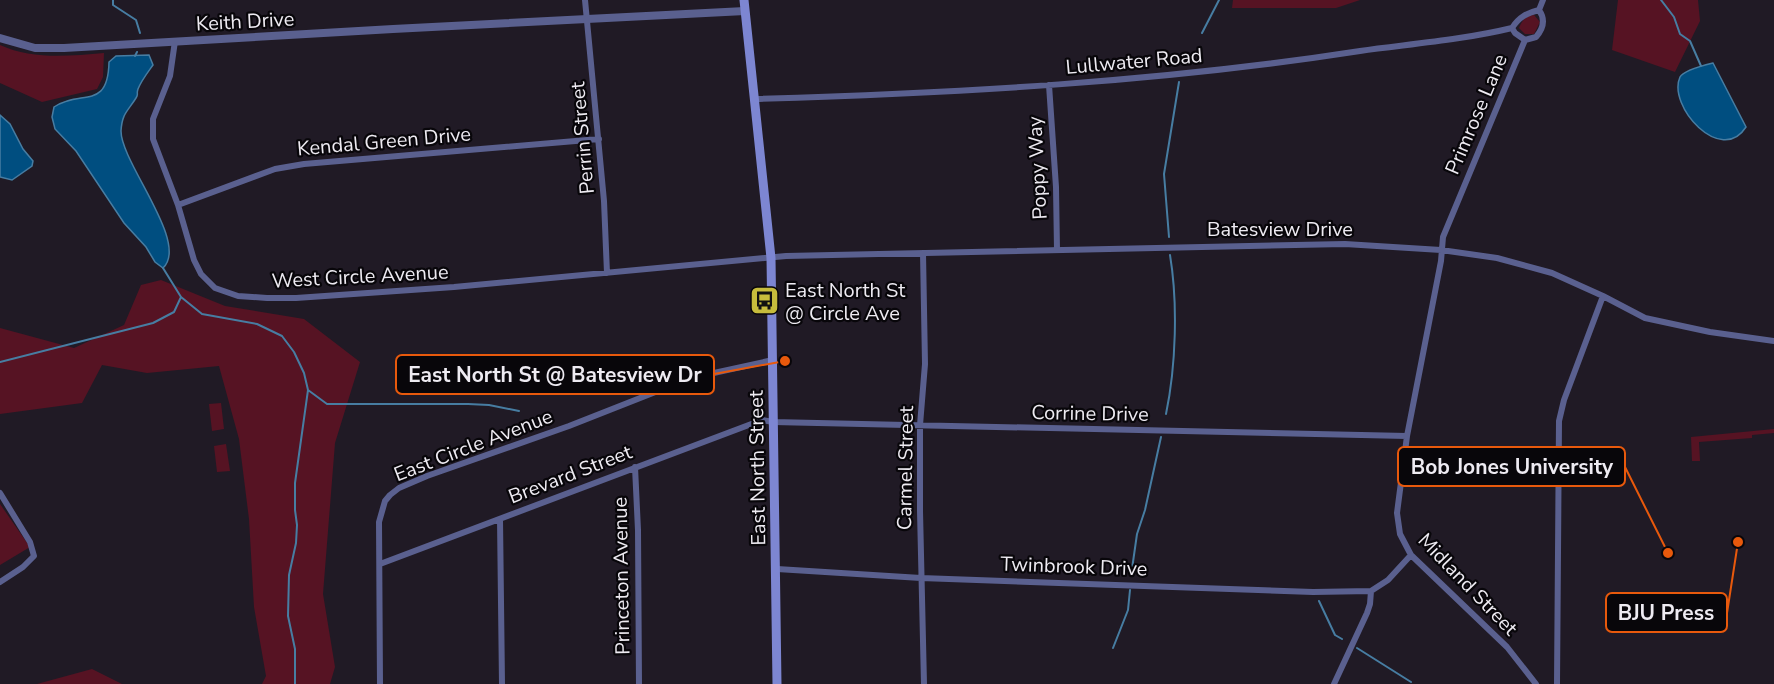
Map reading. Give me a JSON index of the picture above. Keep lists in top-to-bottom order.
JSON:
{
  "streets": {
    "main road": ["East North Street"],
    "street": [
      "Keith Drive",
      "Lullwater Road",
      "Primrose Lane",
      "Perrin Street",
      "Kendal Green Drive",
      "Poppy Way",
      "Batesview Drive",
      "West Circle Avenue",
      "Corrine Drive",
      "East Circle Avenue",
      "Carmel Street",
      "Brevard Street",
      "Twinbrook Drive",
      "Princeton Avenue",
      "Midland Street"
    ]
  },
  "crossings": [
    ["Keith Drive", "Perrin Street"],
    ["Keith Drive", "West Circle Avenue"],
    ["Keith Drive", "East North Street"],
    ["Lullwater Road", "Primrose Lane"],
    ["Lullwater Road", "Poppy Way"],
    ["Lullwater Road", "East North Street"],
    ["Primrose Lane", "Batesview Drive"],
    ["Primrose Lane", "Midland Street"],
    ["Perrin Street", "Kendal Green Drive"],
    ["Perrin Street", "West Circle Avenue"],
    ["Kendal Green Drive", "West Circle Avenue"],
    ["Poppy Way", "Batesview Drive"],
    ["Batesview Drive", "West Circle Avenue"],
    ["Batesview Drive", "East North Street"],
    ["Batesview Drive", "Carmel Street"],
    ["Batesview Drive", "Midland Street"],
    ["West Circle Avenue", "East North Street"],
    ["Corrine Drive", "East North Street"],
    ["Corrine Drive", "Carmel Street"],
    ["Corrine Drive", "Brevard Street"],
    ["Corrine Drive", "Midland Street"],
    ["East Circle Avenue", "East North Street"],
    ["East Circle Avenue", "Brevard Street"],
    ["East North Street", "Brevard Street"],
    ["East North Street", "Twinbrook Drive"],
    ["Carmel Street", "Twinbrook Drive"],
    ["Brevard Street", "Princeton Avenue"]
  ],
  "places": {
    "bus stop": ["East North St @ Circle Ave"],
    "other": ["East North St @ Batesview Dr", "BJU Press", "Bob Jones University"]
  }
}
